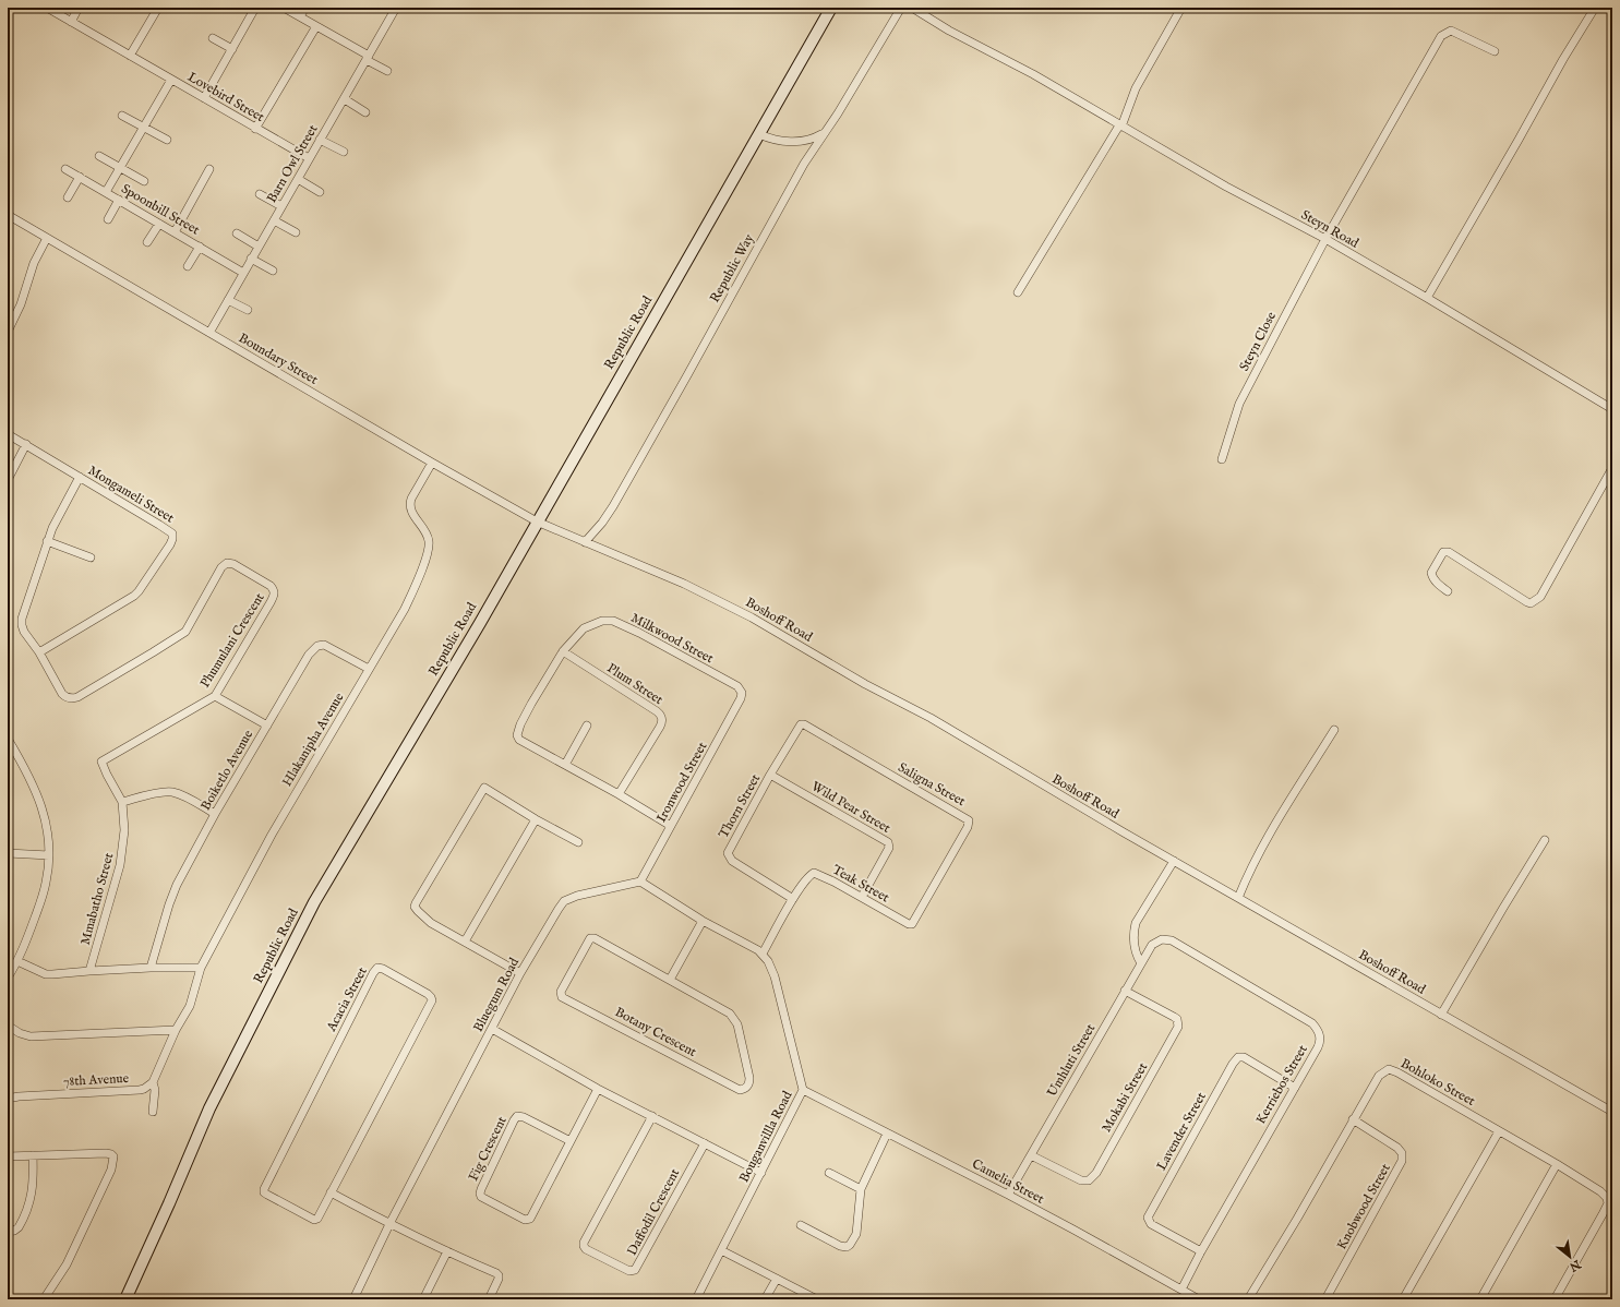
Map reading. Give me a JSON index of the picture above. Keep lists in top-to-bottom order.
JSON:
{
  "streets": {
    "street": [
      "Lovebird Street",
      "Barn Owl Street",
      "Spoonbill Street",
      "Steyn Road",
      "Republic Way",
      "Republic Road",
      "Steyn Close",
      "Boundary Street",
      "Mongameli Street",
      "Boshoff Road",
      "Milkwood Street",
      "Phumulani Crescent",
      "Plum Street",
      "Hlakanipha Avenue",
      "Boiketlo Avenue",
      "Ironwood Street",
      "Saligna Street",
      "Thorn Street",
      "Wild Pear Street",
      "Teak Street",
      "Mmabatho Street",
      "Bluegum Road",
      "Acacia Street",
      "Botany Crescent",
      "Umhluti Street",
      "78th Avenue",
      "Bohloko Street",
      "Kerriebos Street",
      "Mokabi Street",
      "Lavender Street",
      "Bouganvillla Road",
      "Fig Crescent",
      "Camelia Street",
      "Knobwood Street",
      "Daffodil Crescent"
    ]
  },
  "crossings": [
    ["Lovebird Street", "Barn Owl Street"],
    ["Barn Owl Street", "Spoonbill Street"],
    ["Barn Owl Street", "Boundary Street"],
    ["Steyn Road", "Steyn Close"],
    ["Republic Way", "Boshoff Road"],
    ["Republic Road", "Boundary Street"],
    ["Republic Road", "Boshoff Road"],
    ["Boundary Street", "Boshoff Road"],
    ["Boundary Street", "Hlakanipha Avenue"],
    ["Mongameli Street", "Phumulani Crescent"],
    ["Milkwood Street", "Plum Street"],
    ["Milkwood Street", "Ironwood Street"],
    ["Phumulani Crescent", "Mmabatho Street"],
    ["Hlakanipha Avenue", "Boiketlo Avenue"],
    ["Ironwood Street", "Bluegum Road"],
    ["Saligna Street", "Thorn Street"],
    ["Saligna Street", "Teak Street"],
    ["Thorn Street", "Wild Pear Street"],
    ["Thorn Street", "Teak Street"],
    ["Wild Pear Street", "Teak Street"],
    ["Teak Street", "Bouganvillla Road"],
    ["Umhluti Street", "Kerriebos Street"],
    ["Umhluti Street", "Mokabi Street"],
    ["Umhluti Street", "Camelia Street"],
    ["Bohloko Street", "Knobwood Street"],
    ["Kerriebos Street", "Lavender Street"],
    ["Kerriebos Street", "Camelia Street"],
    ["Bouganvillla Road", "Camelia Street"]
  ],
  "north": "bottom right"
}
